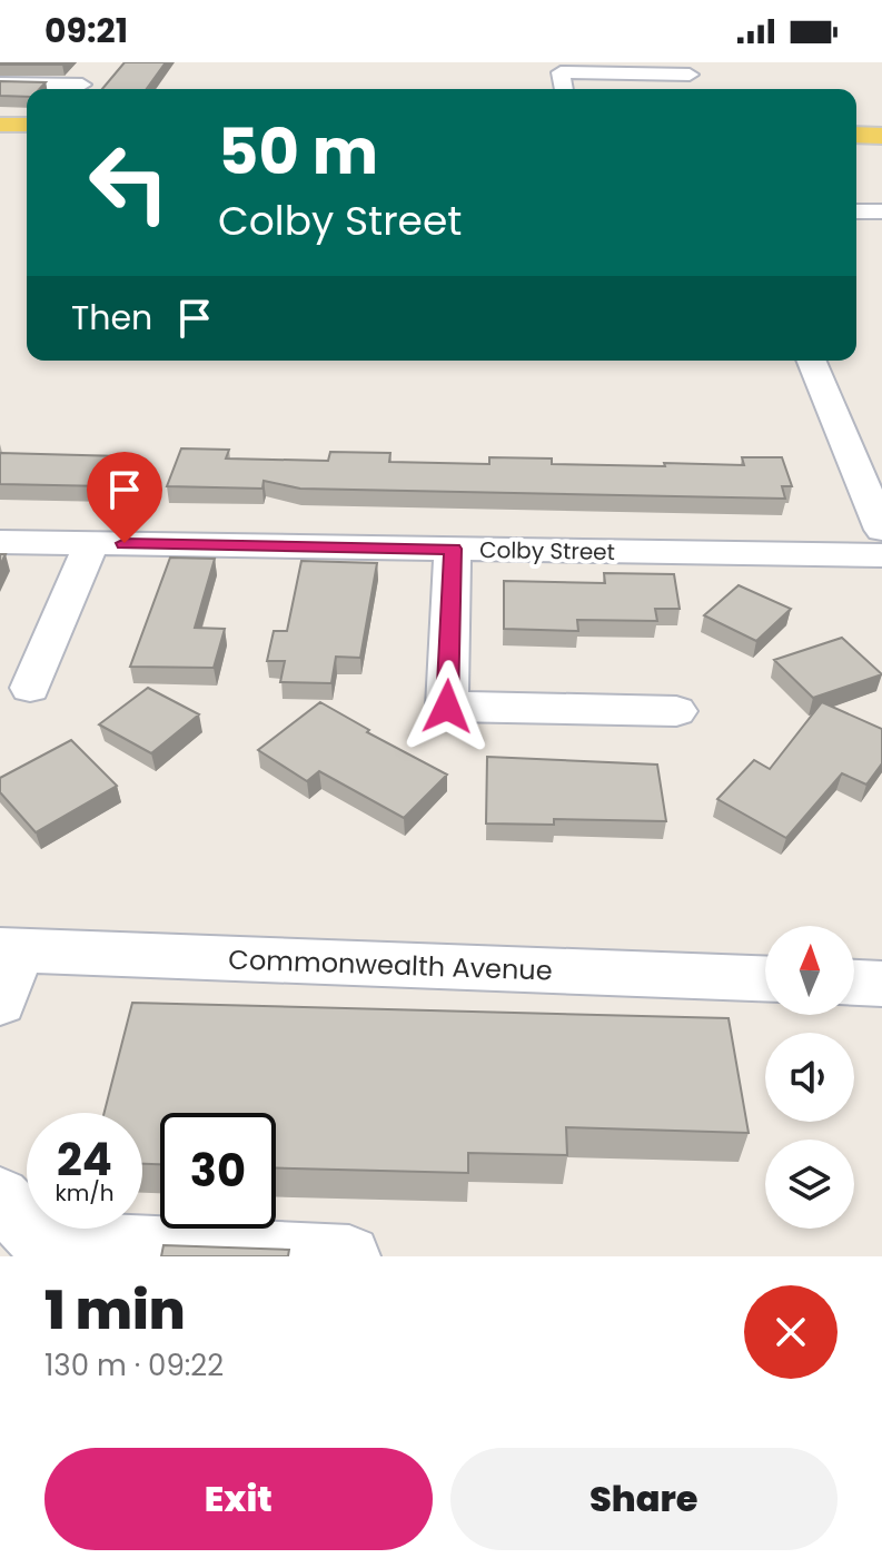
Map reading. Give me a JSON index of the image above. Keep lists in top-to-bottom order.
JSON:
{
  "streets": {
    "street": ["Colby Street", "Commonwealth Avenue"]
  },
  "north": "top",
  "page": {
    "status": "09:21",
    "turn": ["50 m", "Colby Street"],
    "then": "Then",
    "speed": "24 km/h",
    "limit": "30",
    "heading": ["1 min", "130 m · 09:22"],
    "buttons": ["Exit", "Share"]
  }
}
